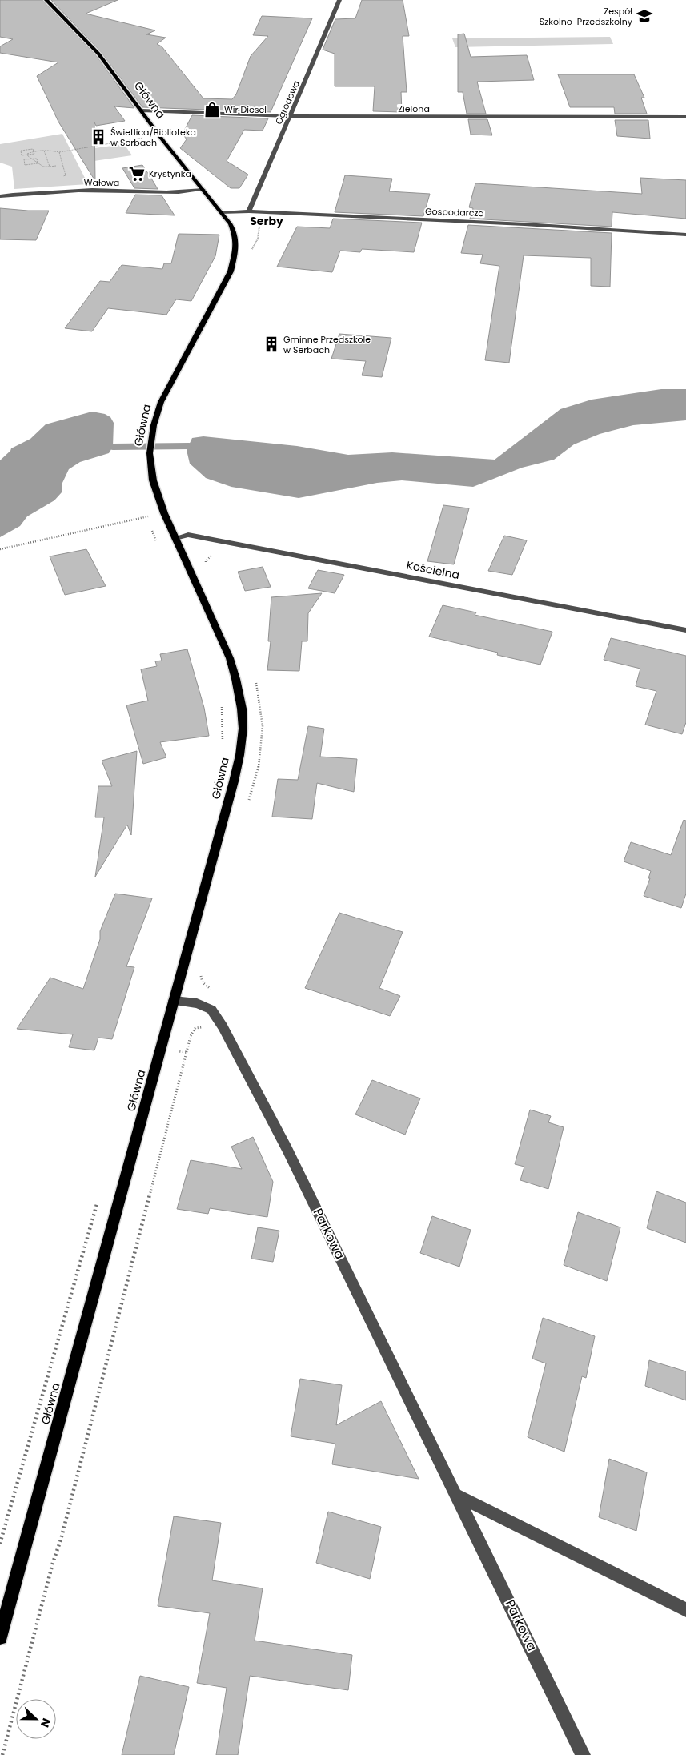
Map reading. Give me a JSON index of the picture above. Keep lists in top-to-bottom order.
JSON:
{
  "streets": {
    "main road": ["Główna"],
    "street": [
      "Ogrodowa",
      "Zielona",
      "Wałowa",
      "Gospodarcza",
      "Kościelna",
      "Parkowa"
    ]
  },
  "crossings": [
    ["Główna", "Zielona"],
    ["Główna", "Wałowa"],
    ["Główna", "Gospodarcza"],
    ["Główna", "Kościelna"],
    ["Główna", "Parkowa"],
    ["Ogrodowa", "Zielona"],
    ["Ogrodowa", "Gospodarcza"]
  ],
  "districts": ["Serby"],
  "places": {
    "school or university": ["Zespół Szkolno-Przedszkolny"],
    "shop": ["Wir Diesel"],
    "building": ["Świetlica/Biblioteka w Serbach", "Gminne Przedszkole w Serbach"],
    "supermarket": ["Krystynka"]
  },
  "north": "right"
}
